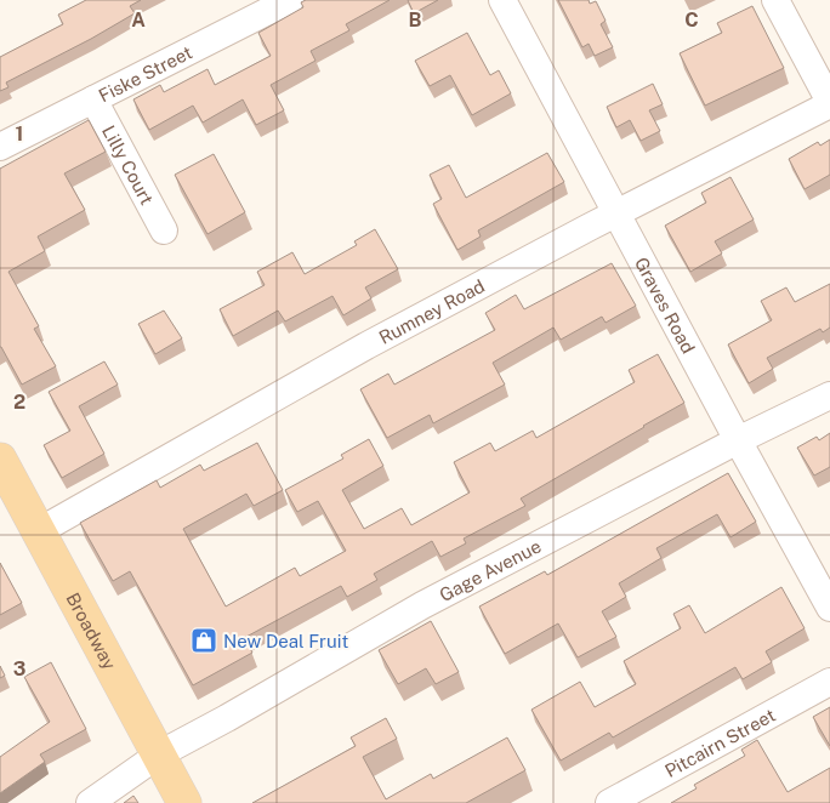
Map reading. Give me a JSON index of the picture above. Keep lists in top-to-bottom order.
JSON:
{
  "streets": {
    "main road": ["Broadway"],
    "street": [
      "Fiske Street",
      "Lilly Court",
      "Graves Road",
      "Rumney Road",
      "Gage Avenue",
      "Pitcairn Street"
    ]
  },
  "crossings": [
    ["Fiske Street", "Lilly Court"],
    ["Graves Road", "Rumney Road"],
    ["Graves Road", "Gage Avenue"],
    ["Rumney Road", "Broadway"],
    ["Gage Avenue", "Broadway"]
  ],
  "places": {
    "shop": ["New Deal Fruit"]
  },
  "grid": {
    "columns": ["A", "B", "C"],
    "rows": ["1", "2", "3"]
  }
}
